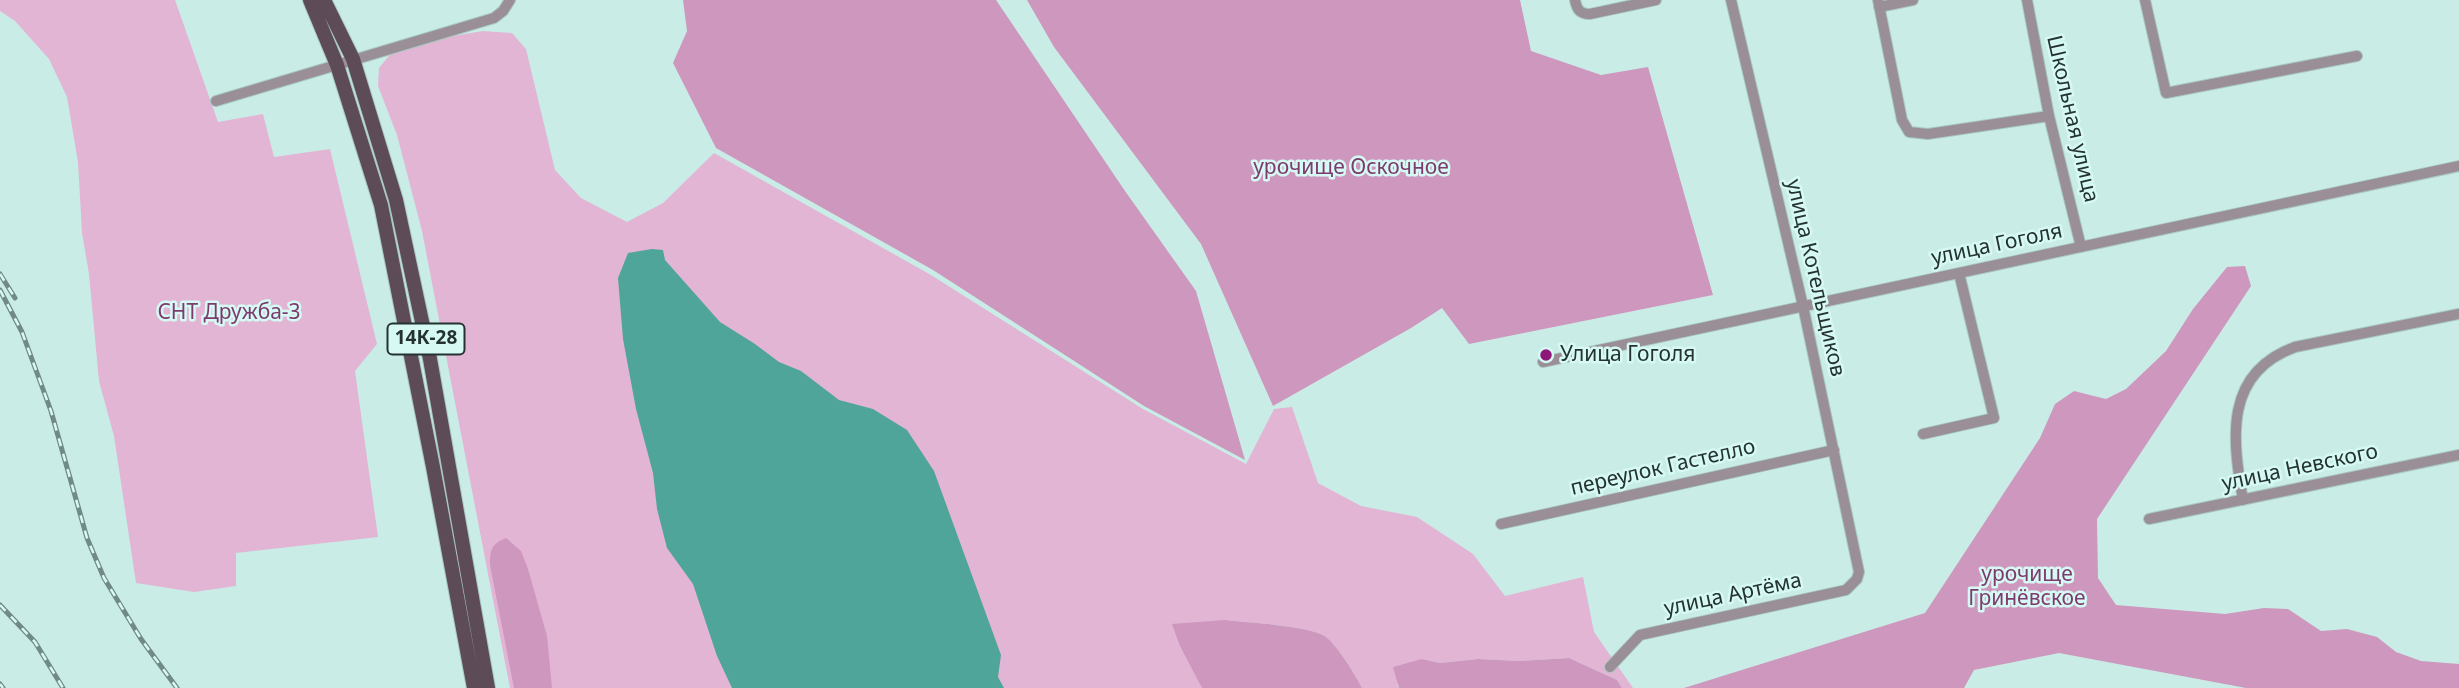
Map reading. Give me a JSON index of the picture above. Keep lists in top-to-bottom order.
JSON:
{
  "streets": {
    "main road": ["14К-28"],
    "street": [
      "Школьная улица",
      "улица Гоголя",
      "улица Котельщиков",
      "переулок Гастелло",
      "улица Невского",
      "улица Артёма"
    ]
  },
  "crossings": [
    ["Школьная улица", "улица Гоголя"],
    ["улица Гоголя", "улица Котельщиков"],
    ["улица Котельщиков", "переулок Гастелло"],
    ["улица Котельщиков", "улица Артёма"]
  ],
  "parks": ["урочище Оскочное", "СНТ Дружба-3", "урочище Гринёвское"],
  "places": ["Улица Гоголя"]
}
